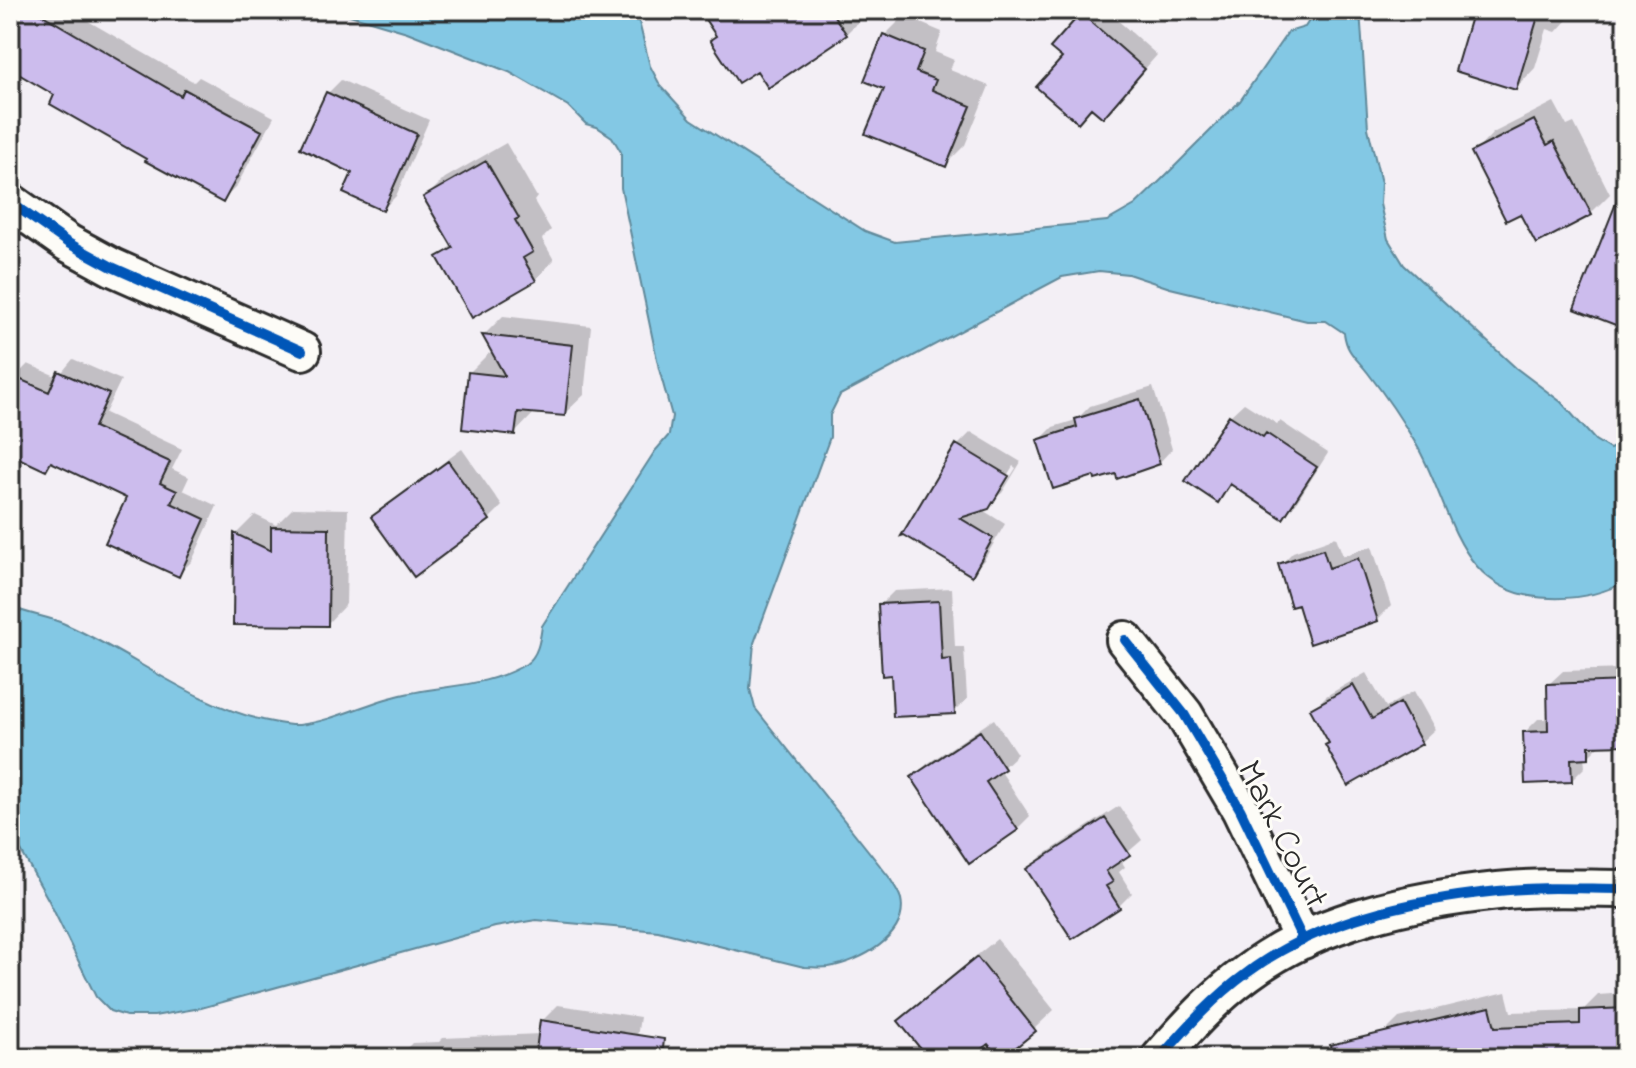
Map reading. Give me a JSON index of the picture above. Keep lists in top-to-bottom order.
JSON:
{
  "streets": {
    "street": ["Mark Court"]
  }
}
